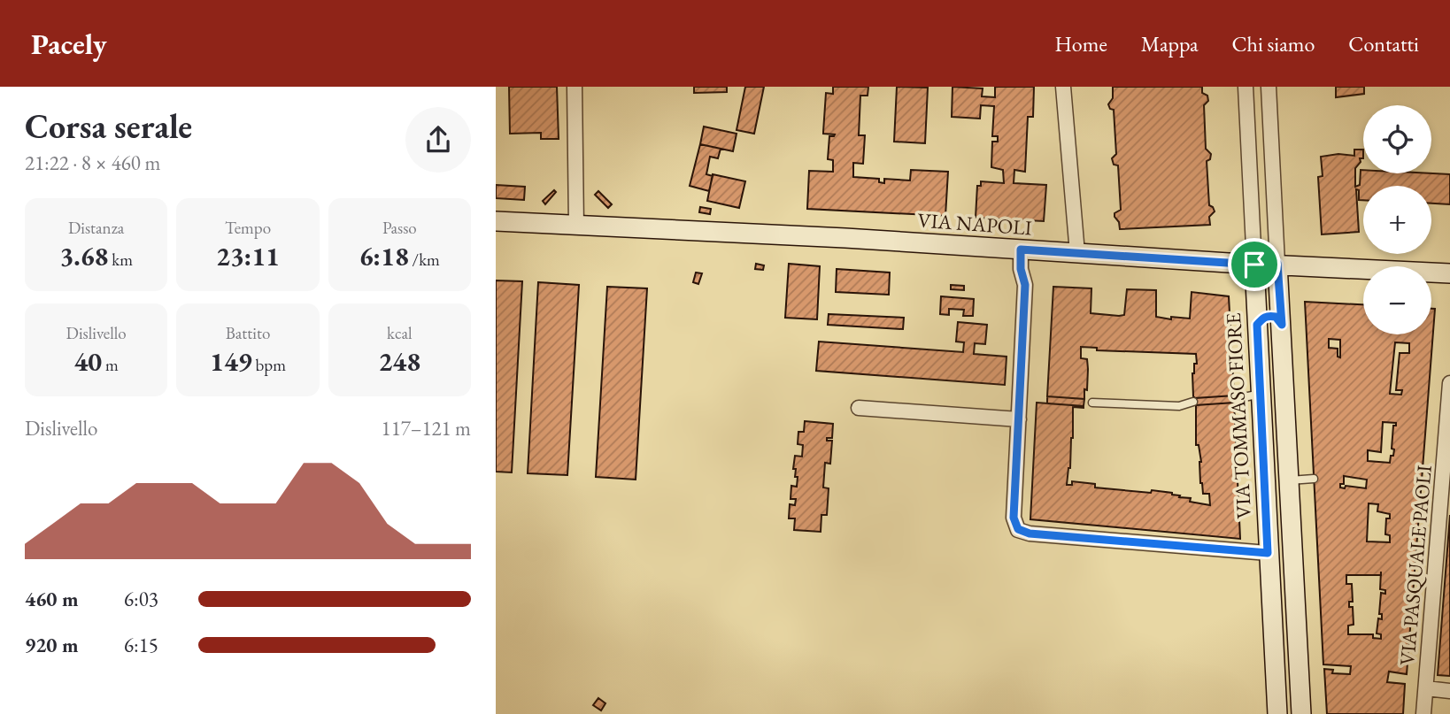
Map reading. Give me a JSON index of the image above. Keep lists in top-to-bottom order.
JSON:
{
  "streets": {
    "main road": ["VIA NAPOLI", "VIA TOMMASO FIORE"],
    "street": ["VIA PASQUALE PAOLI"]
  },
  "crossings": [
    ["VIA NAPOLI", "VIA TOMMASO FIORE"]
  ],
  "page": {
    "header": "Pacely",
    "nav": [
      "Home",
      "Mappa",
      "Chi siamo",
      "Contatti"
    ],
    "heading": ["Corsa serale", "21:22 · 8 × 460 m"],
    "map_buttons": ["+", "−"],
    "stats": [
      ["Distanza", "3.68 km"],
      ["Tempo", "23:11"],
      ["Passo", "6:18 /km"],
      ["Dislivello", "40 m"],
      ["Battito", "149 bpm"],
      ["kcal", "248"]
    ],
    "chart": ["Dislivello", "117–121 m"],
    "list": [
      {
        "name": "460 m",
        "note": "6:03"
      },
      {
        "name": "920 m",
        "note": "6:15"
      }
    ]
  }
}
